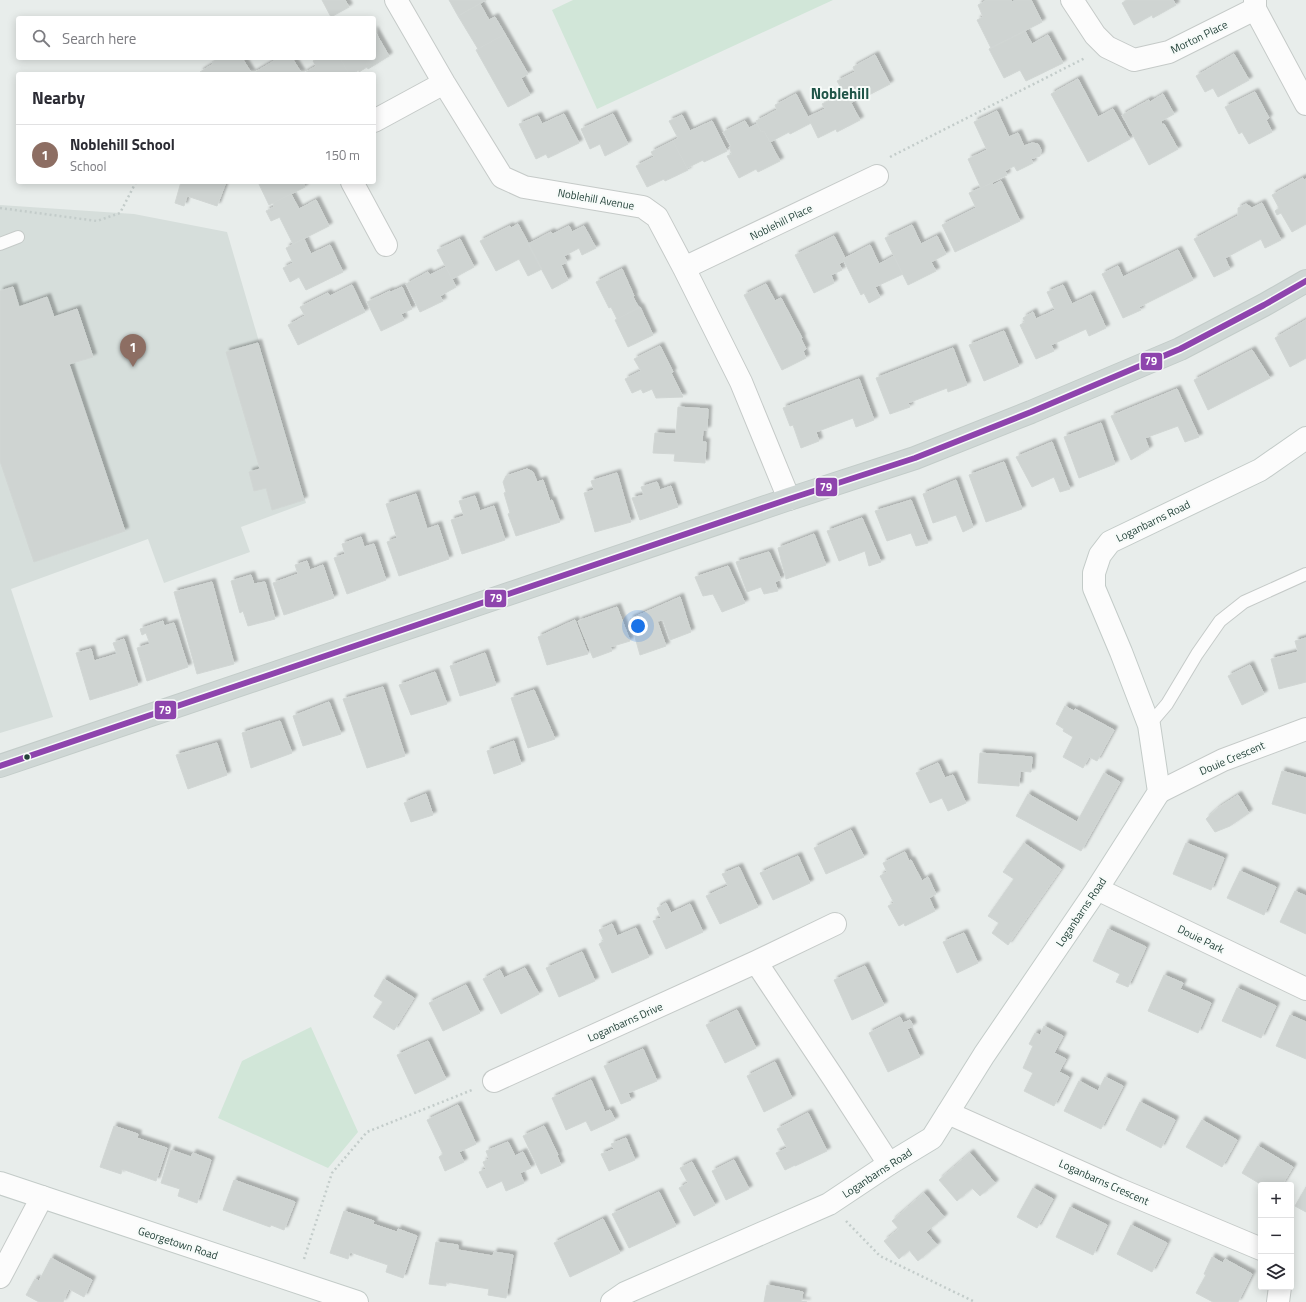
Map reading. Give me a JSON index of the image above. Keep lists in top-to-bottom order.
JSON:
{
  "streets": {
    "street": [
      "Morton Place",
      "Noblehill Avenue",
      "Noblehill Place",
      "Loganbarns Road",
      "Douie Crescent",
      "Douie Park",
      "Loganbarns Drive",
      "Loganbarns Crescent",
      "Georgetown Road"
    ]
  },
  "crossings": [
    ["Noblehill Avenue", "Noblehill Place"],
    ["Loganbarns Road", "Douie Crescent"],
    ["Loganbarns Road", "Douie Park"],
    ["Loganbarns Road", "Loganbarns Crescent"]
  ],
  "districts": ["Noblehill"],
  "lines": ["transit line 79"],
  "page": {
    "search": "Search here",
    "heading": "Nearby",
    "list": [
      {
        "mark": "1",
        "name": "Noblehill School",
        "note": "School",
        "value": "150 m"
      }
    ],
    "pins": "1",
    "map_buttons": ["+", "−"]
  }
}
